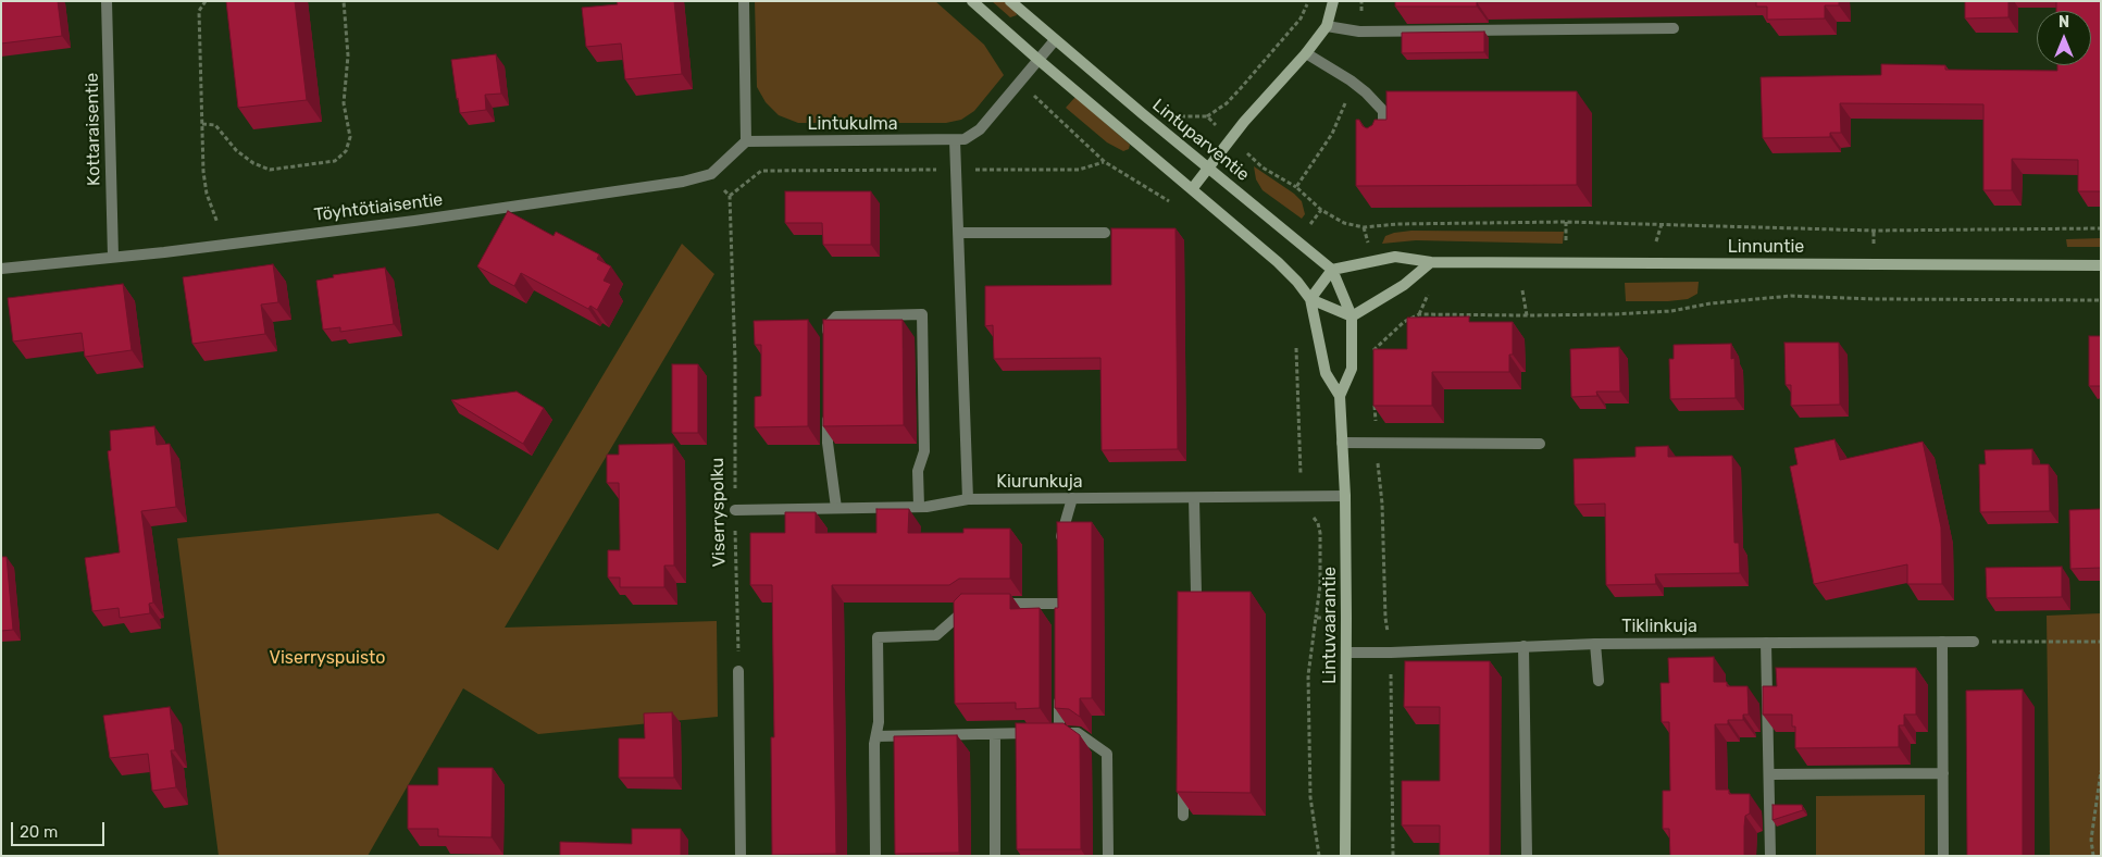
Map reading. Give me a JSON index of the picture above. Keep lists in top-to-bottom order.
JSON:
{
  "streets": {
    "street": [
      "Lintukulma",
      "Kottaraisentie",
      "Lintuparventie",
      "Töyhtötiaisentie",
      "Linnuntie",
      "Kiurunkuja",
      "Lintuvaarantie",
      "Tiklinkuja"
    ],
    "path": ["Viserryspolku"]
  },
  "crossings": [
    ["Lintukulma", "Lintuparventie"],
    ["Lintukulma", "Töyhtötiaisentie"],
    ["Kottaraisentie", "Töyhtötiaisentie"],
    ["Lintuparventie", "Linnuntie"],
    ["Lintuparventie", "Lintuvaarantie"],
    ["Kiurunkuja", "Viserryspolku"],
    ["Kiurunkuja", "Lintuvaarantie"],
    ["Lintuvaarantie", "Tiklinkuja"]
  ],
  "parks": ["Viserryspuisto"],
  "scale_bar": "20 m",
  "north": "top"
}
